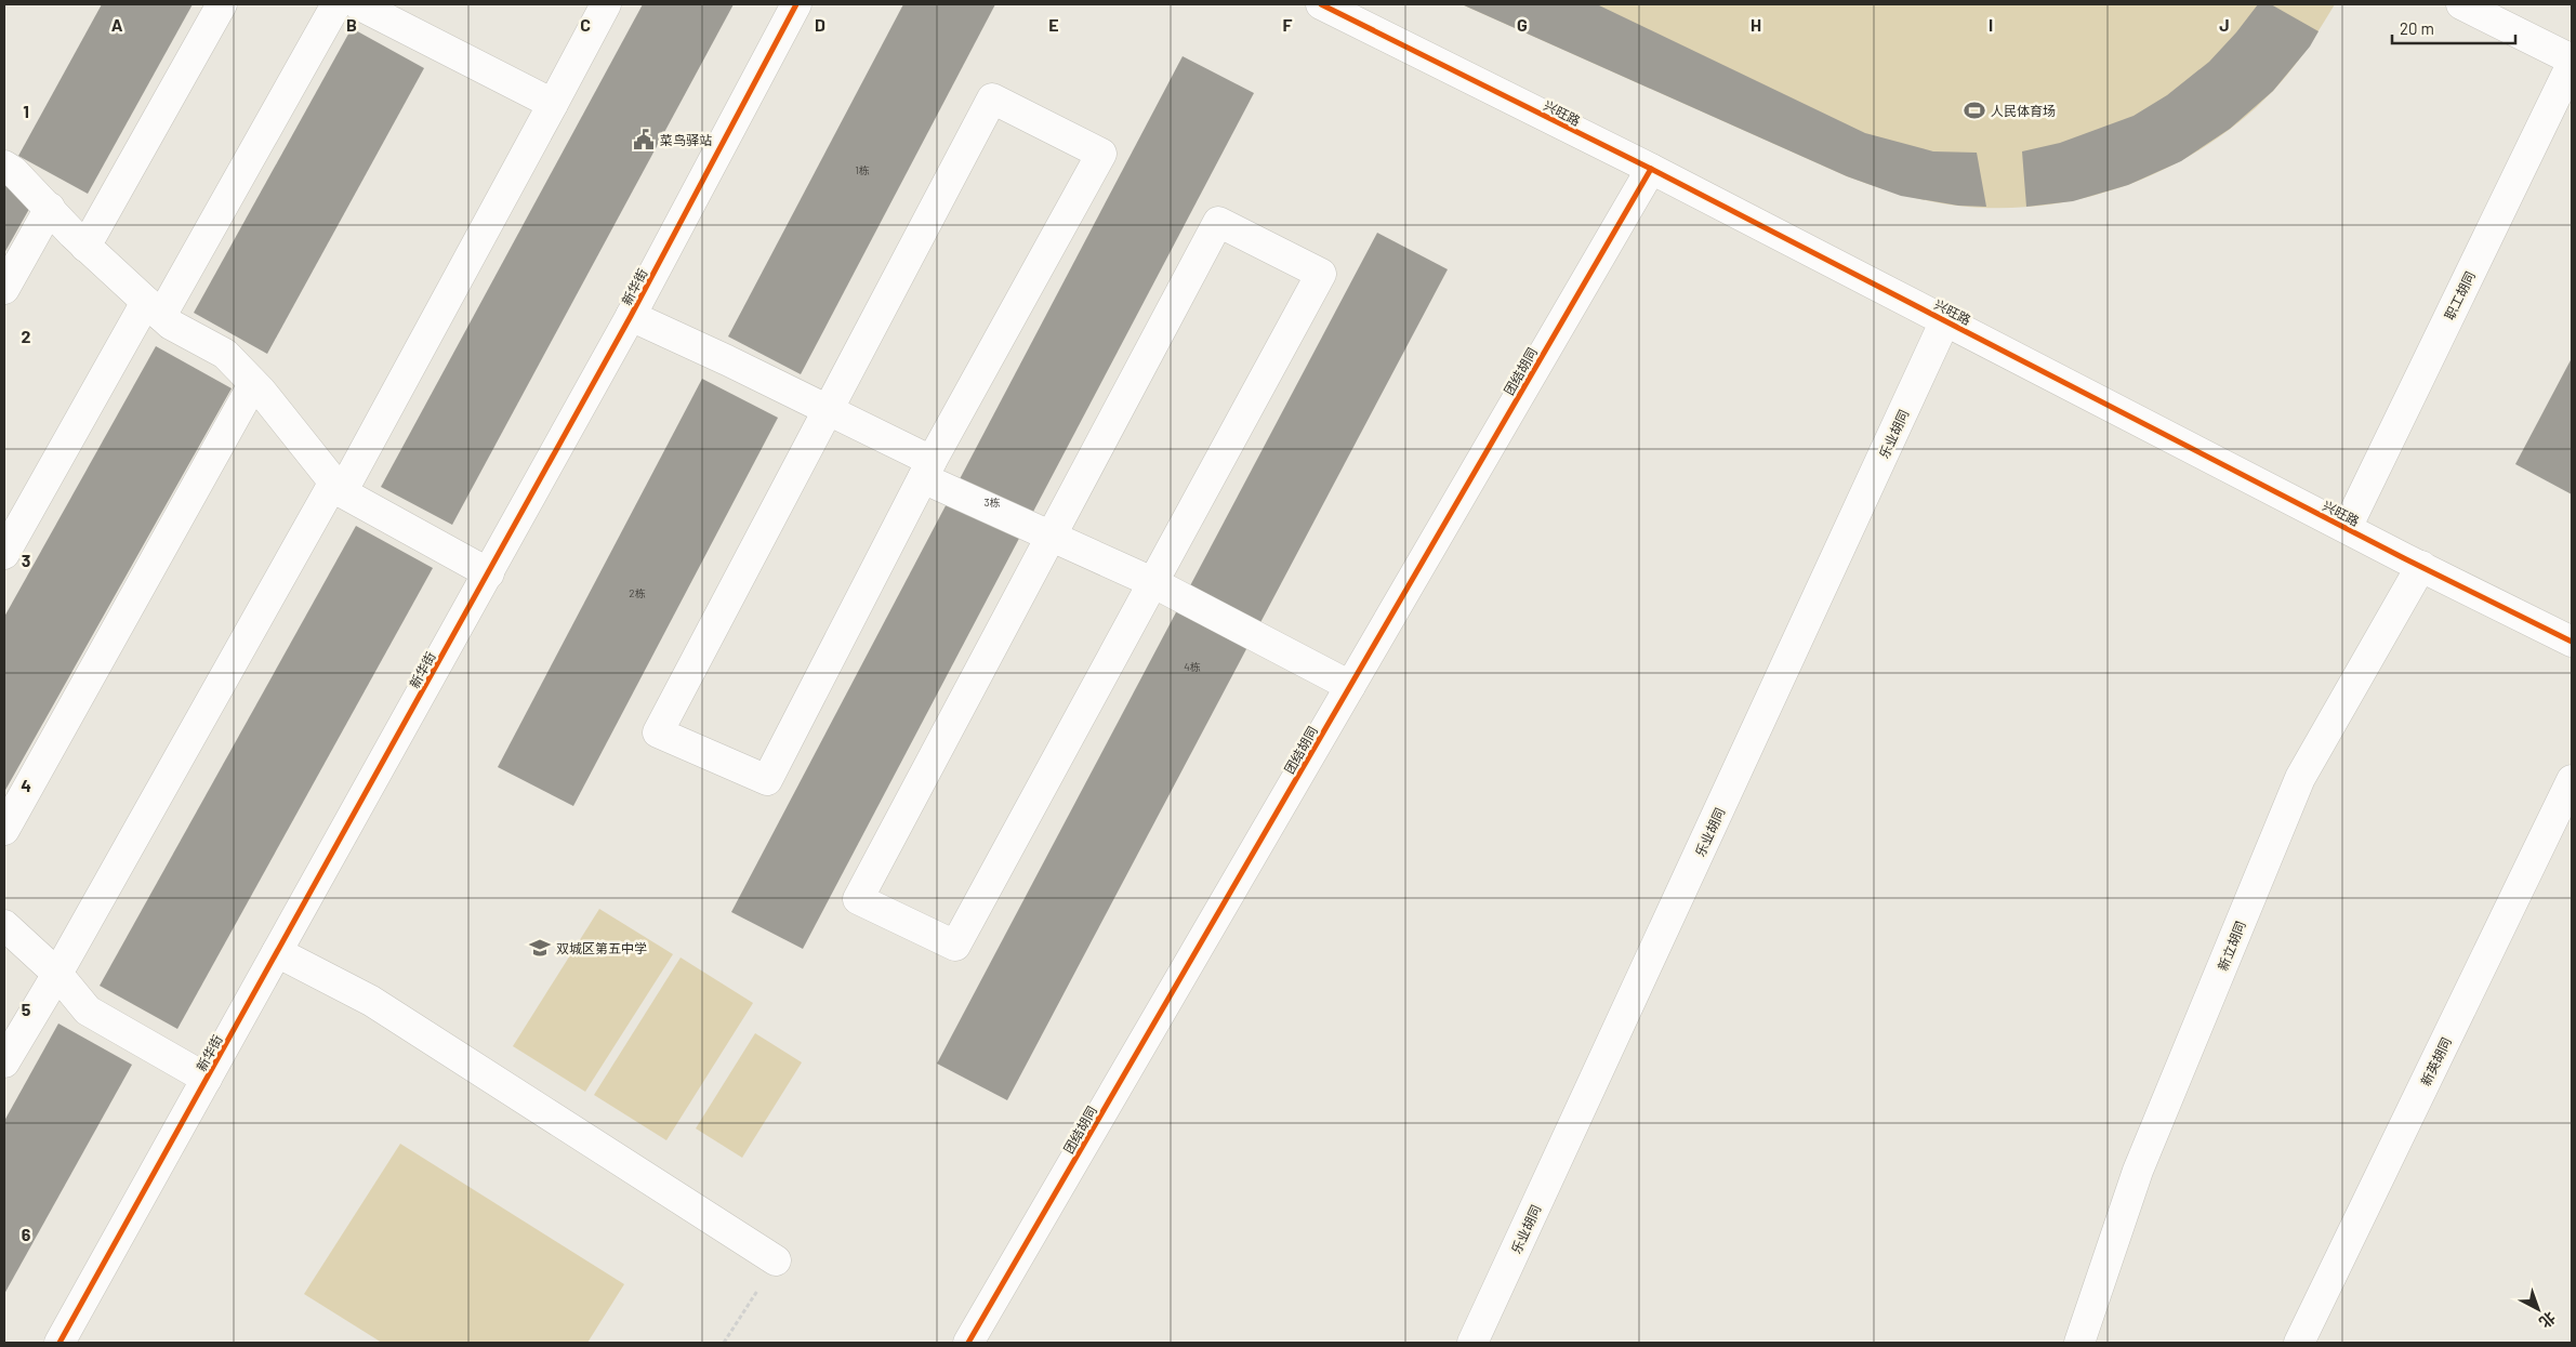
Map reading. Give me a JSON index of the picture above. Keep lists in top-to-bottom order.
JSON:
{
  "streets": {
    "street": [
      "兴旺路",
      "新华街",
      "职工胡同",
      "团结胡同",
      "乐业胡同",
      "新立胡同",
      "新英胡同"
    ]
  },
  "crossings": [
    ["兴旺路", "职工胡同"],
    ["兴旺路", "团结胡同"],
    ["兴旺路", "乐业胡同"],
    ["兴旺路", "新立胡同"]
  ],
  "places": {
    "sports": ["人民体育场"],
    "public building": ["菜鸟驿站"],
    "school or university": ["双城区第五中学"]
  },
  "house_numbers": [
    "1栋",
    "3栋",
    "2栋",
    "4栋"
  ],
  "scale_bar": "20 m",
  "north": "bottom right",
  "grid": {
    "columns": [
      "A",
      "B",
      "C",
      "D",
      "E",
      "F",
      "G",
      "H",
      "I",
      "J"
    ],
    "rows": [
      "1",
      "2",
      "3",
      "4",
      "5",
      "6"
    ]
  }
}
